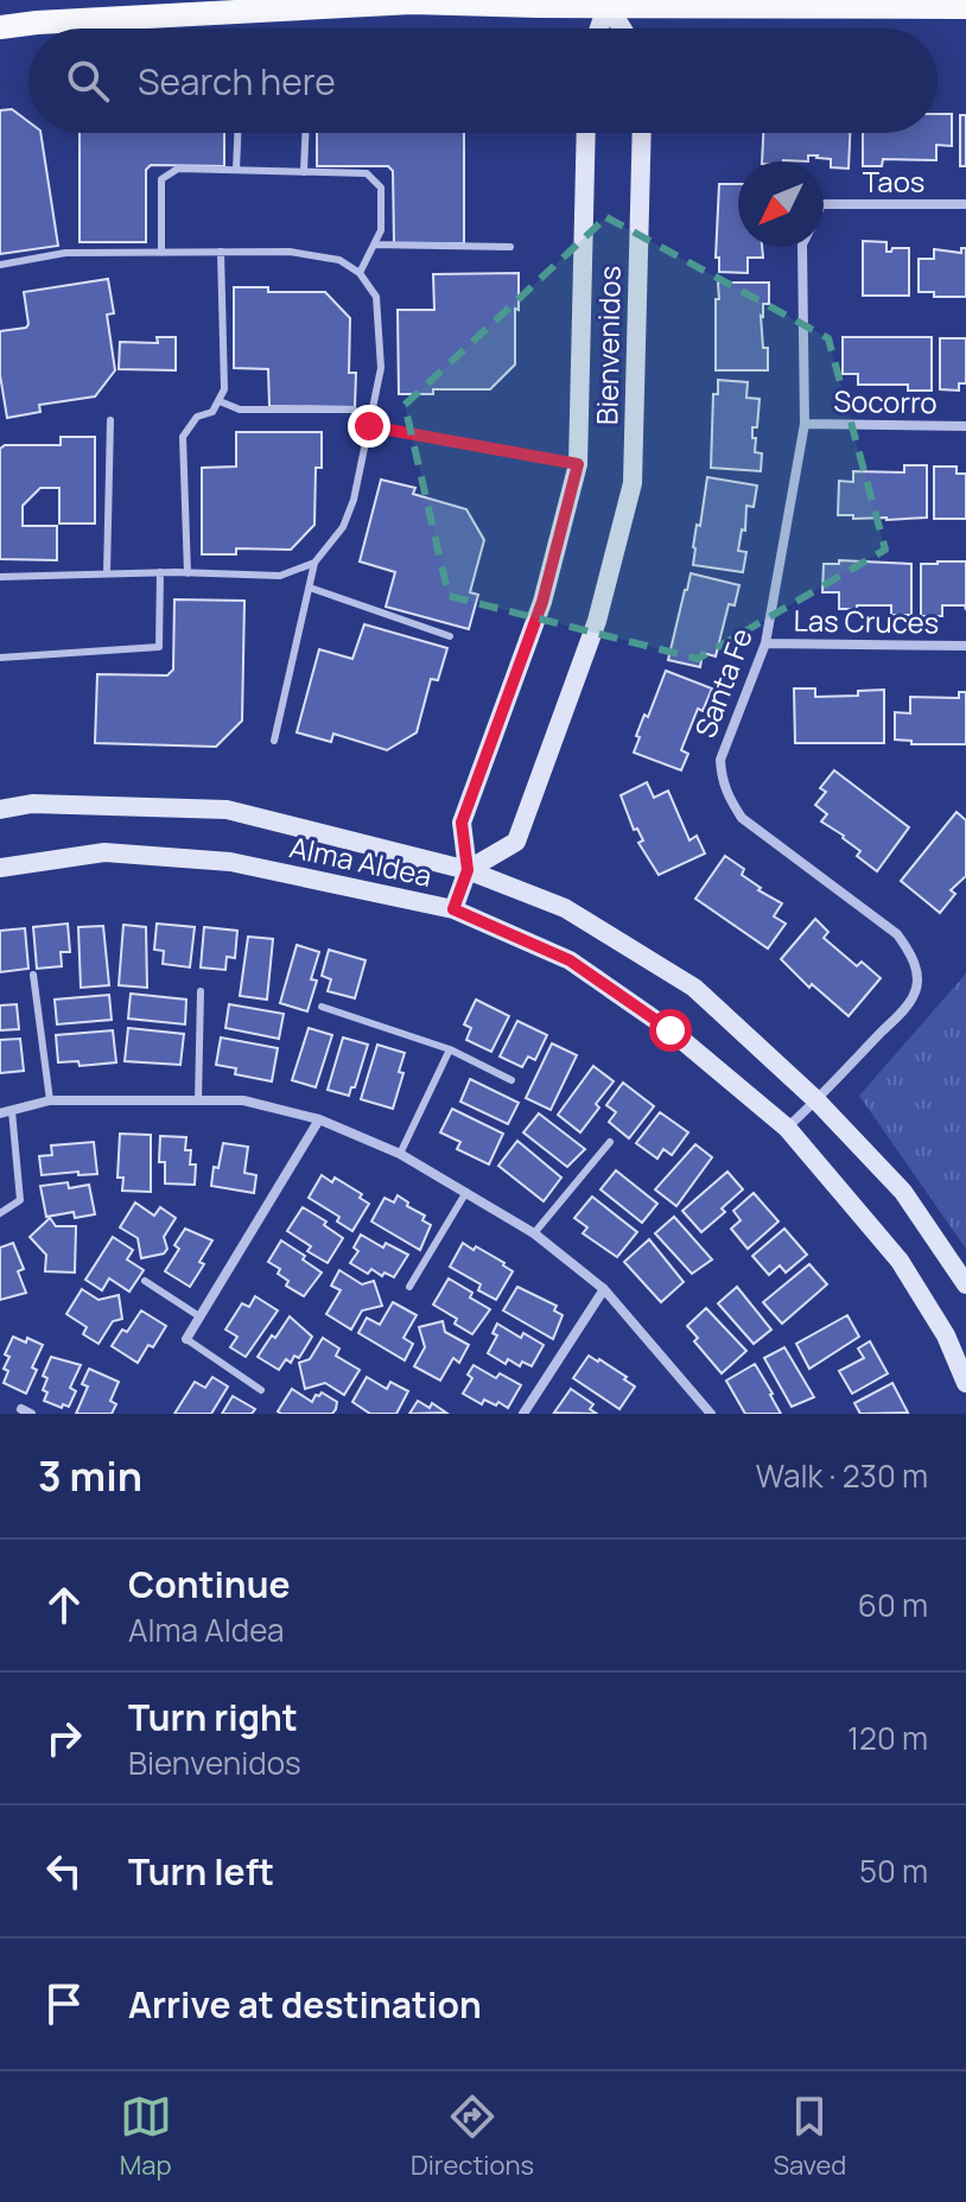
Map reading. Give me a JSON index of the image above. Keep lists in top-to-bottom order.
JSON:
{
  "streets": {
    "main road": ["Bienvenidos", "Alma Aldea"],
    "street": [
      "Taos",
      "Socorro",
      "Las Cruces",
      "Santa Fe"
    ]
  },
  "crossings": [
    ["Bienvenidos", "Alma Aldea"],
    ["Socorro", "Santa Fe"],
    ["Las Cruces", "Santa Fe"],
    ["Santa Fe", "Alma Aldea"]
  ],
  "north": "bottom left",
  "page": {
    "search": "Search here",
    "heading": ["3 min", "Walk · 230 m"],
    "list": [
      ["Continue", "Alma Aldea", "60 m"],
      ["Turn right", "Bienvenidos", "120 m"],
      ["Turn left", "50 m"],
      "Arrive at destination"
    ],
    "nav": ["Map", "Directions", "Saved"]
  }
}
